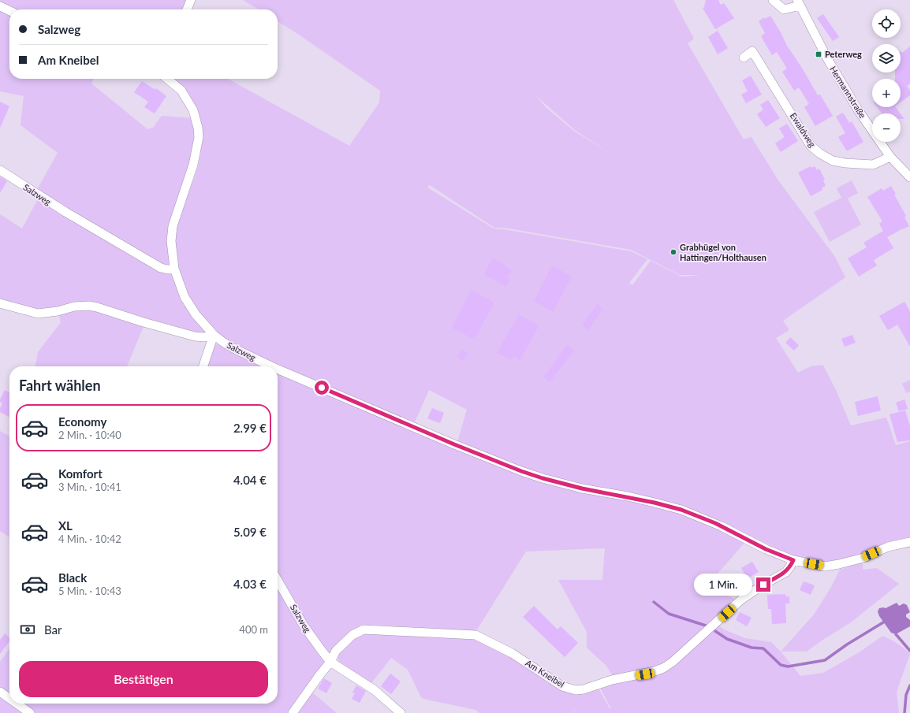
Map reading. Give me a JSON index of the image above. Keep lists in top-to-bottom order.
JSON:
{
  "streets": {
    "street": [
      "Hermannstraße",
      "Ewaldweg",
      "Salzweg",
      "Am Kneibel"
    ]
  },
  "crossings": [
    ["Hermannstraße", "Ewaldweg"],
    ["Salzweg", "Am Kneibel"]
  ],
  "places": {
    "transit": ["Peterweg"],
    "other": ["Grabhügel von Hattingen/Holthausen"]
  },
  "page": {
    "map_buttons": ["+", "−"],
    "banner": ["Salzweg", "Am Kneibel"],
    "heading": "Fahrt wählen",
    "list": [
      {
        "name": "Economy",
        "note": "2 Min. · 10:40",
        "value": "2.99 €"
      },
      {
        "name": "Komfort",
        "note": "3 Min. · 10:41",
        "value": "4.04 €"
      },
      {
        "name": "XL",
        "note": "4 Min. · 10:42",
        "value": "5.09 €"
      },
      {
        "name": "Black",
        "note": "5 Min. · 10:43",
        "value": "4.03 €"
      }
    ],
    "bubble": "1 Min.",
    "pay": ["Bar", "400 m"],
    "buttons": "Bestätigen"
  }
}
